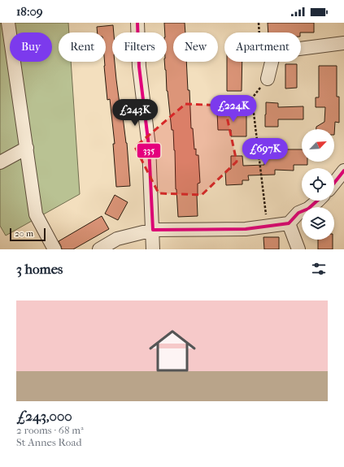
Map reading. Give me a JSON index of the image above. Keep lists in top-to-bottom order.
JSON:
{
  "lines": ["transit line 335"],
  "scale_bar": "20 m",
  "north": "top right",
  "page": {
    "status": "18:09",
    "chip": [
      "Buy",
      "Rent",
      "Filters",
      "New",
      "Apartment"
    ],
    "price": ["£224K", "£243K", "£697K"],
    "scale": "20 m",
    "heading": "3 homes",
    "list": [
      {
        "name": "£243,000",
        "note": "2 rooms · 68 m² · St Annes Road"
      }
    ]
  }
}
